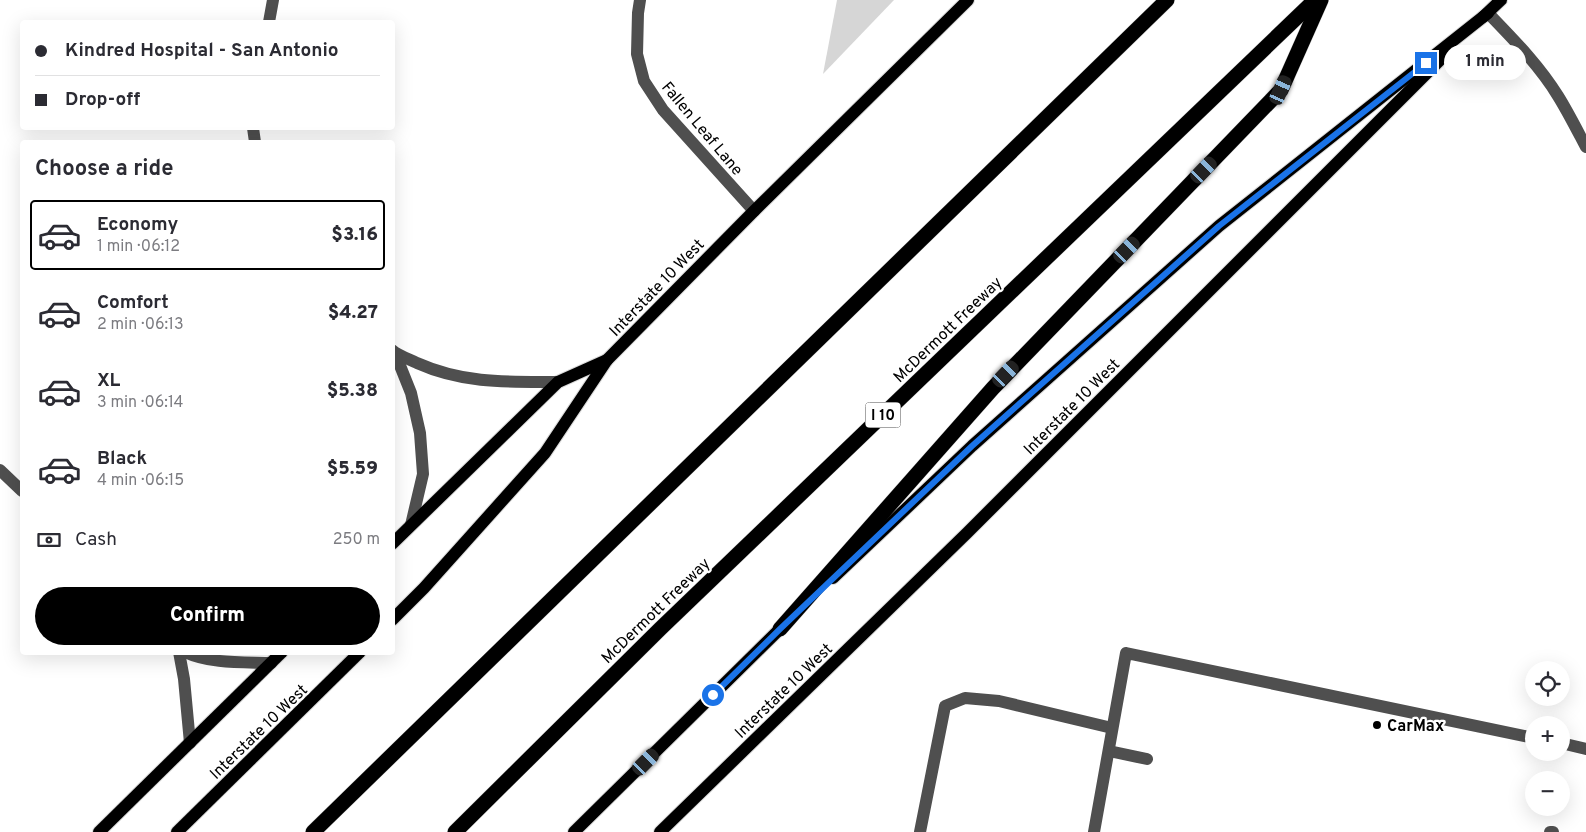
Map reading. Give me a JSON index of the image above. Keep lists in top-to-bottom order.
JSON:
{
  "streets": {
    "highway": ["McDermott Freeway", "I 10"],
    "main road": ["Interstate 10 West"],
    "street": ["Fallen Leaf Lane"]
  },
  "crossings": [
    ["Fallen Leaf Lane", "Interstate 10 West"]
  ],
  "places": ["CarMax"],
  "page": {
    "banner": ["Kindred Hospital - San Antonio", "Drop-off"],
    "bubble": "1 min",
    "heading": "Choose a ride",
    "list": [
      {
        "name": "Economy",
        "note": "1 min · 06:12",
        "value": "$3.16"
      },
      {
        "name": "Comfort",
        "note": "2 min · 06:13",
        "value": "$4.27"
      },
      {
        "name": "XL",
        "note": "3 min · 06:14",
        "value": "$5.38"
      },
      {
        "name": "Black",
        "note": "4 min · 06:15",
        "value": "$5.59"
      }
    ],
    "pay": ["Cash", "250 m"],
    "buttons": "Confirm",
    "map_buttons": ["+", "−"]
  }
}
